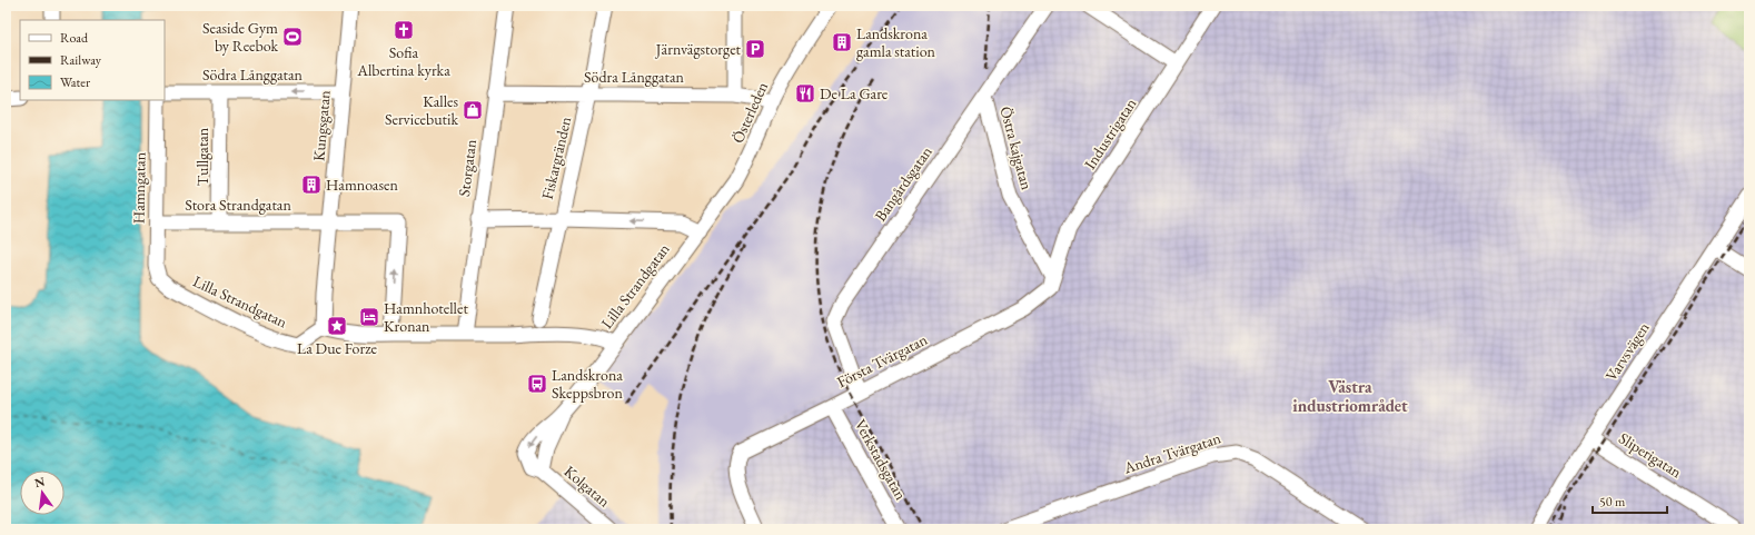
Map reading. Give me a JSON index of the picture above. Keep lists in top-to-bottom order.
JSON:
{
  "streets": {
    "street": [
      "Södra Långgatan",
      "Österleden",
      "Kungsgatan",
      "Industrigatan",
      "Östra kajgatan",
      "Tullgatan",
      "Fiskargränden",
      "Storgatan",
      "Bangårdsgatan",
      "Hamngatan",
      "Stora Strandgatan",
      "Lilla Strandgatan",
      "Varvsvägen",
      "Första Tvärgatan",
      "Andra Tvärgatan",
      "Sliperigatan",
      "Verkstadsgatan",
      "Kolgatan"
    ]
  },
  "crossings": [
    ["Södra Långgatan", "Österleden"],
    ["Södra Långgatan", "Kungsgatan"],
    ["Södra Långgatan", "Tullgatan"],
    ["Södra Långgatan", "Fiskargränden"],
    ["Södra Långgatan", "Storgatan"],
    ["Österleden", "Lilla Strandgatan"],
    ["Kungsgatan", "Stora Strandgatan"],
    ["Kungsgatan", "Lilla Strandgatan"],
    ["Industrigatan", "Östra kajgatan"],
    ["Industrigatan", "Första Tvärgatan"],
    ["Östra kajgatan", "Bangårdsgatan"],
    ["Östra kajgatan", "Första Tvärgatan"],
    ["Tullgatan", "Stora Strandgatan"],
    ["Storgatan", "Lilla Strandgatan"],
    ["Bangårdsgatan", "Första Tvärgatan"],
    ["Hamngatan", "Stora Strandgatan"],
    ["Hamngatan", "Lilla Strandgatan"],
    ["Stora Strandgatan", "Lilla Strandgatan"],
    ["Lilla Strandgatan", "Kolgatan"],
    ["Varvsvägen", "Sliperigatan"],
    ["Första Tvärgatan", "Verkstadsgatan"]
  ],
  "districts": ["Västra industriområdet"],
  "places": {
    "church": ["Sofia Albertina kyrka"],
    "sports": ["Seaside Gym by Reebok"],
    "building": ["Landskrona gamla station", "Hamnoasen"],
    "parking": ["Järnvägstorget"],
    "restaurant": ["De La Gare"],
    "shop": ["Kalles Servicebutik"],
    "hotel": ["Hamnhotellet Kronan"],
    "place": ["La Due Forze"],
    "bus stop": ["Landskrona Skeppsbron"]
  },
  "legend": ["Road", "Railway", "Water"],
  "scale_bar": "50 m",
  "north": "top"
}
